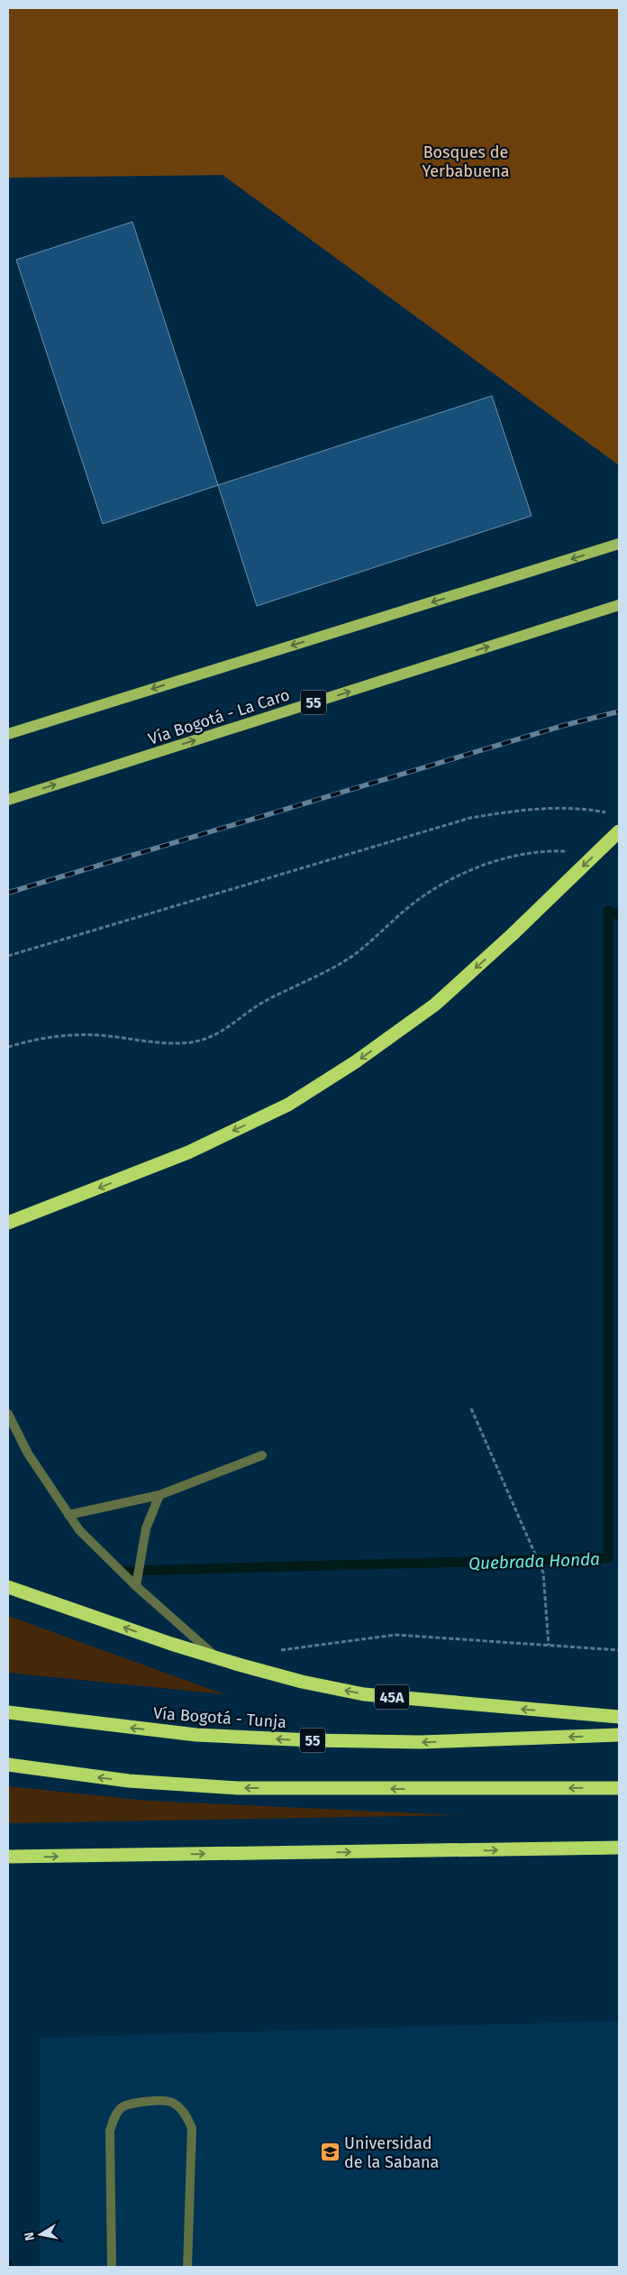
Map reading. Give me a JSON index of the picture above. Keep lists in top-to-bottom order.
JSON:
{
  "streets": {
    "highway": ["55", "45A", "Vía Bogotá - Tunja"],
    "main road": ["Vía Bogotá - La Caro"]
  },
  "water": ["Quebrada Honda"],
  "parks": ["Bosques de Yerbabuena"],
  "places": {
    "school or university": ["Universidad de la Sabana"]
  },
  "north": "left"
}
